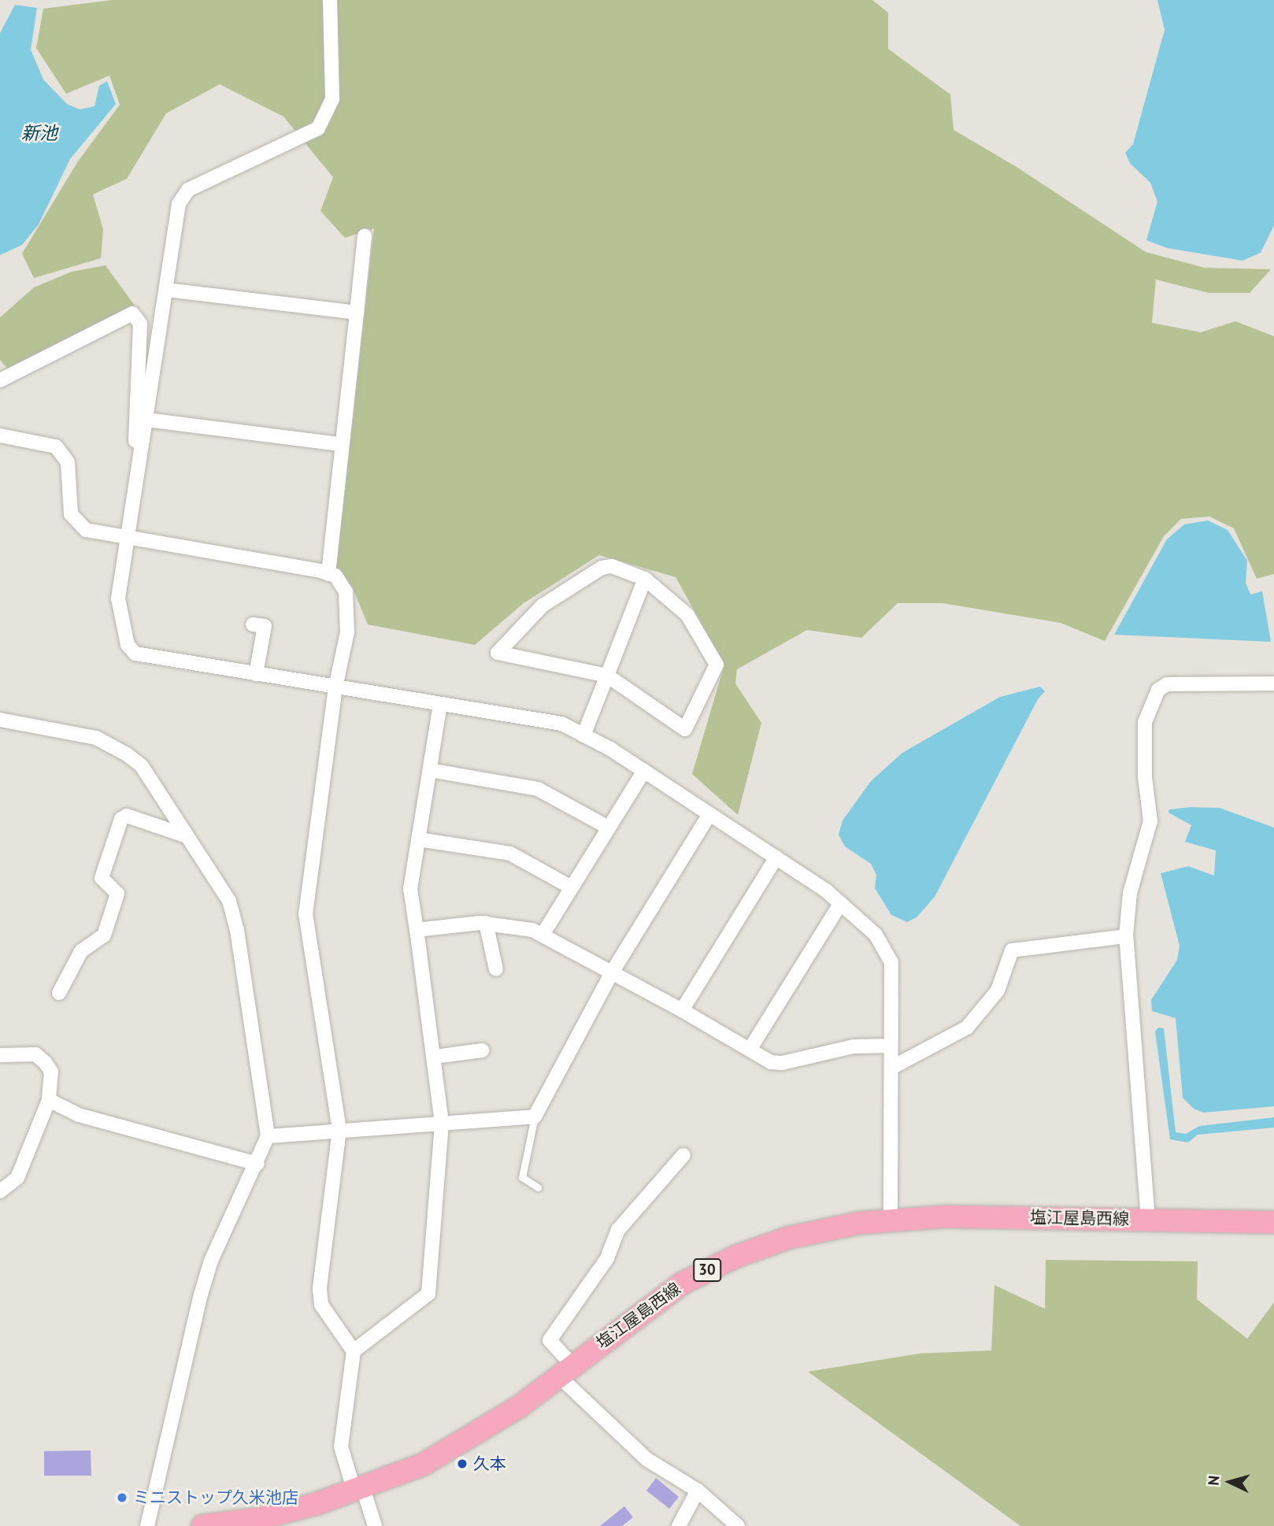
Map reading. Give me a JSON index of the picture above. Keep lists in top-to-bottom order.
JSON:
{
  "streets": {
    "main road": ["塩江屋島西線", "30"]
  },
  "water": ["新池"],
  "places": ["久本", "ミニストップ久米池店"],
  "north": "left"
}
